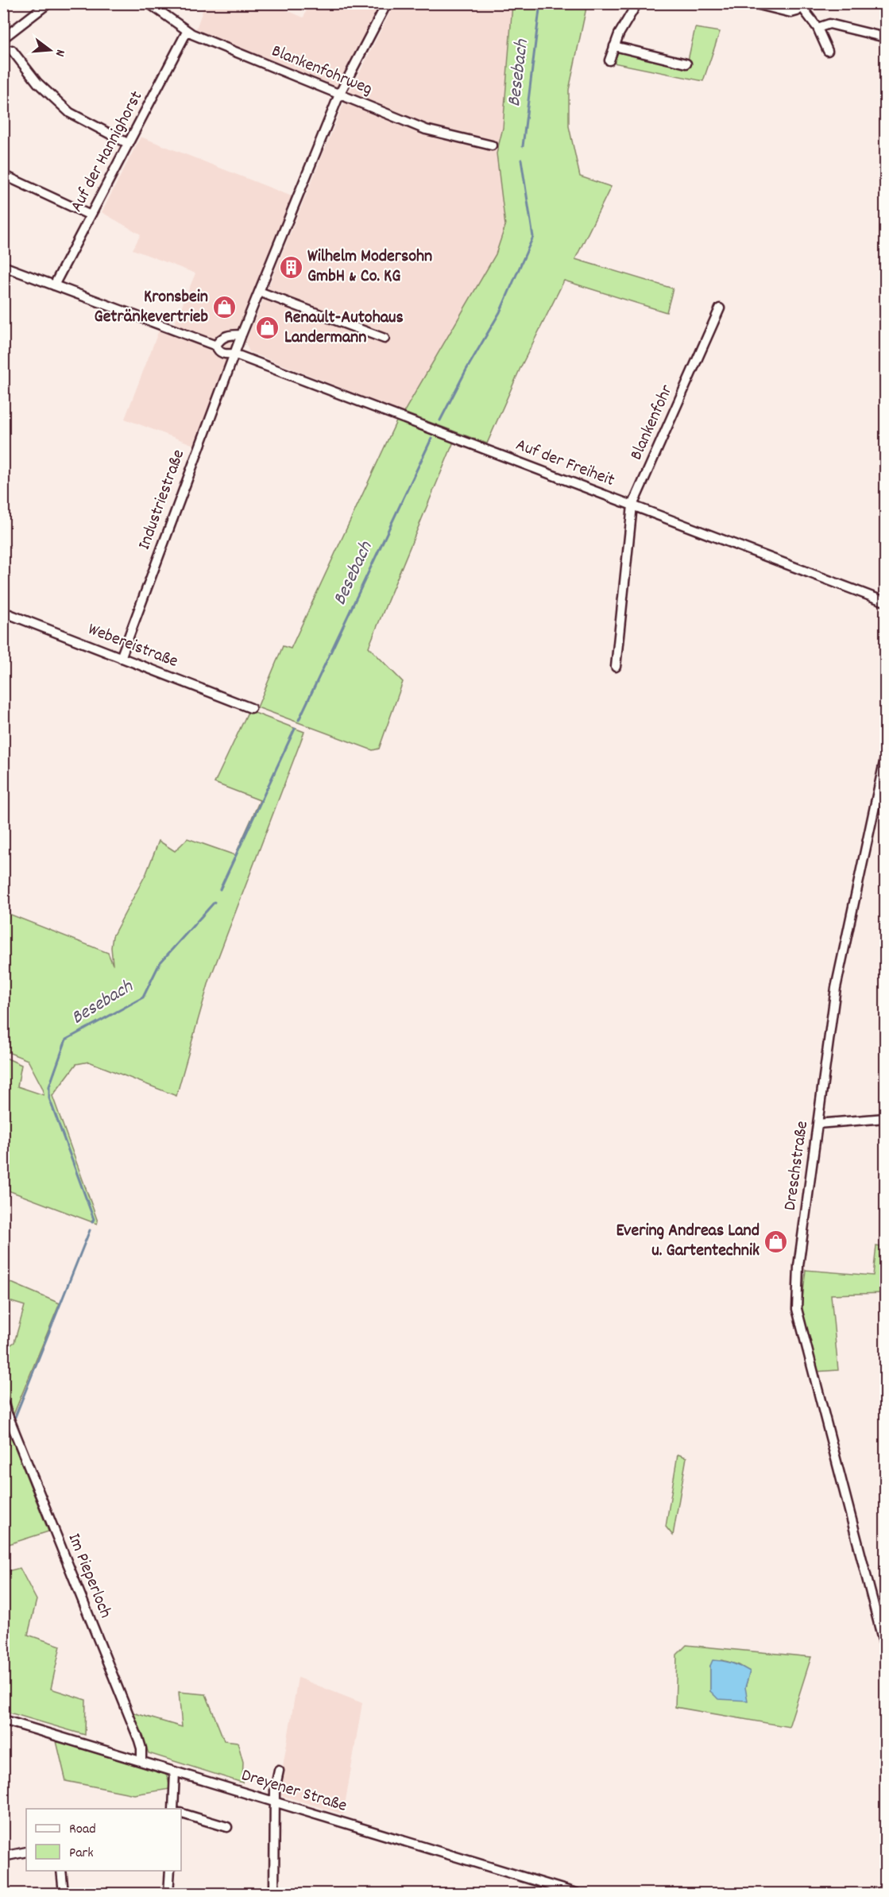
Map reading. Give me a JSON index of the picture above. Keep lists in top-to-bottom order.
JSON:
{
  "streets": {
    "street": [
      "Blankenfohrweg",
      "Auf der Hannighorst",
      "Blankenfohr",
      "Auf der Freiheit",
      "Industriestraße",
      "Webereistraße",
      "Dreschstraße",
      "Im Pieperloch",
      "Dreyener Straße"
    ]
  },
  "crossings": [
    ["Blankenfohrweg", "Auf der Hannighorst"],
    ["Blankenfohrweg", "Industriestraße"],
    ["Blankenfohr", "Auf der Freiheit"],
    ["Auf der Freiheit", "Industriestraße"],
    ["Industriestraße", "Webereistraße"],
    ["Im Pieperloch", "Dreyener Straße"]
  ],
  "water": ["Besebach"],
  "places": {
    "building": ["Wilhelm Modersohn GmbH & Co. KG"],
    "shop": ["Kronsbein Getränkevertrieb", "Renault-Autohaus Landermann", "Evering Andreas Land u. Gartentechnik"]
  },
  "legend": ["Road", "Park"],
  "north": "right"
}
